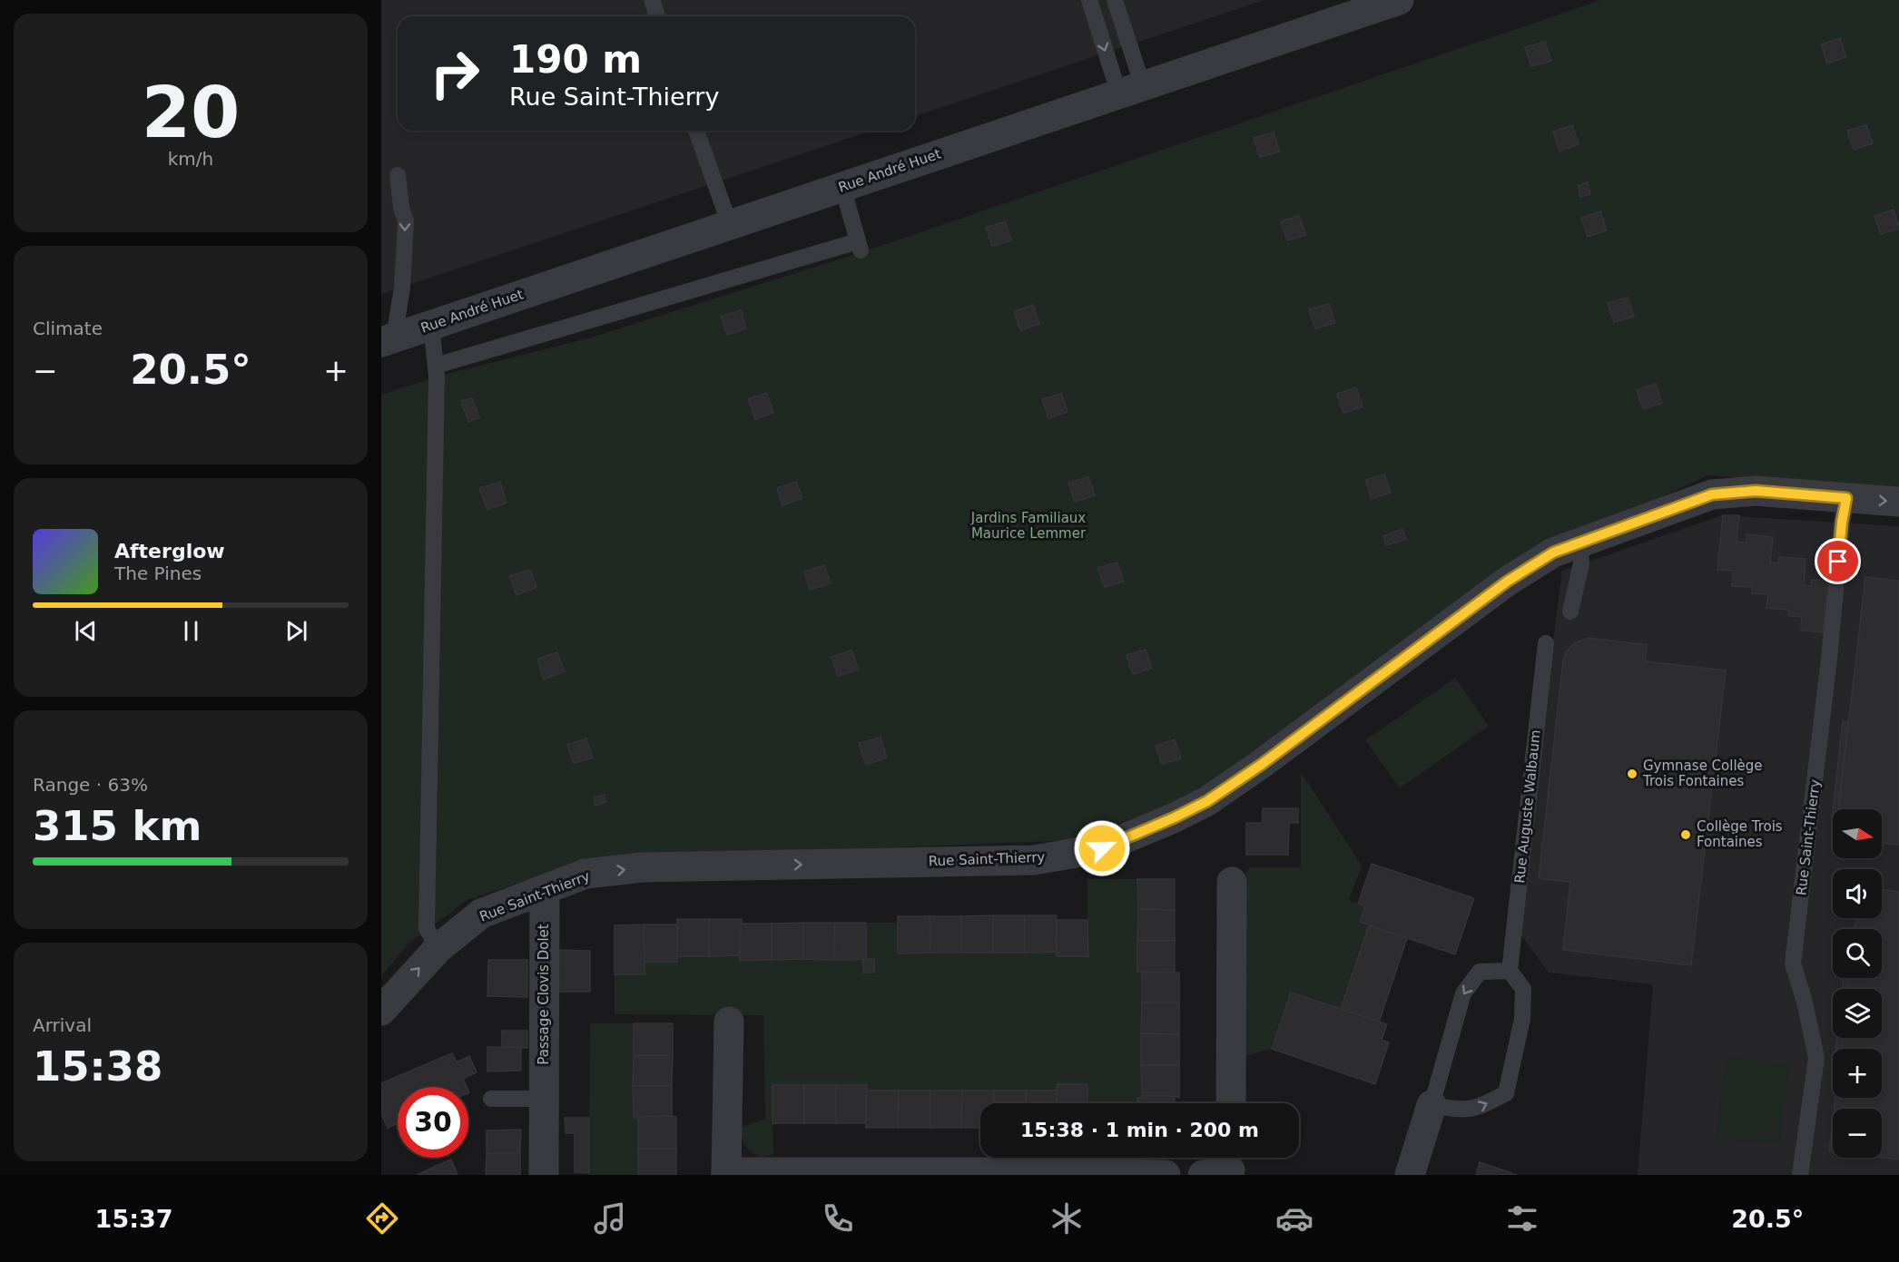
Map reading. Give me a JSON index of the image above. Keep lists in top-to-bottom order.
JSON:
{
  "streets": {
    "street": ["Rue André Huet", "Rue Saint-Thierry", "Passage Clovis Dolet"],
    "lane": ["Rue Auguste Walbaum"]
  },
  "crossings": [
    ["Rue Saint-Thierry", "Passage Clovis Dolet"]
  ],
  "one_way": ["Rue Saint-Thierry"],
  "parks": ["Jardins Familiaux Maurice Lemmer"],
  "places": ["Gymnase Collège Trois Fontaines", "Collège Trois Fontaines"],
  "north": "right",
  "page": {
    "tile": [
      ["20", "km/h"],
      "Climate",
      ["Range · 63%", "315 km"],
      ["Arrival", "15:38"]
    ],
    "turn": ["190 m", "Rue Saint-Thierry"],
    "heat": ["−", "20.5°", "+"],
    "song": ["Afterglow", "The Pines"],
    "map_buttons": ["+", "−"],
    "limit": "30",
    "trip": "15:38 · 1 min · 200 m",
    "tabs": ["15:37", "20.5°"]
  }
}
